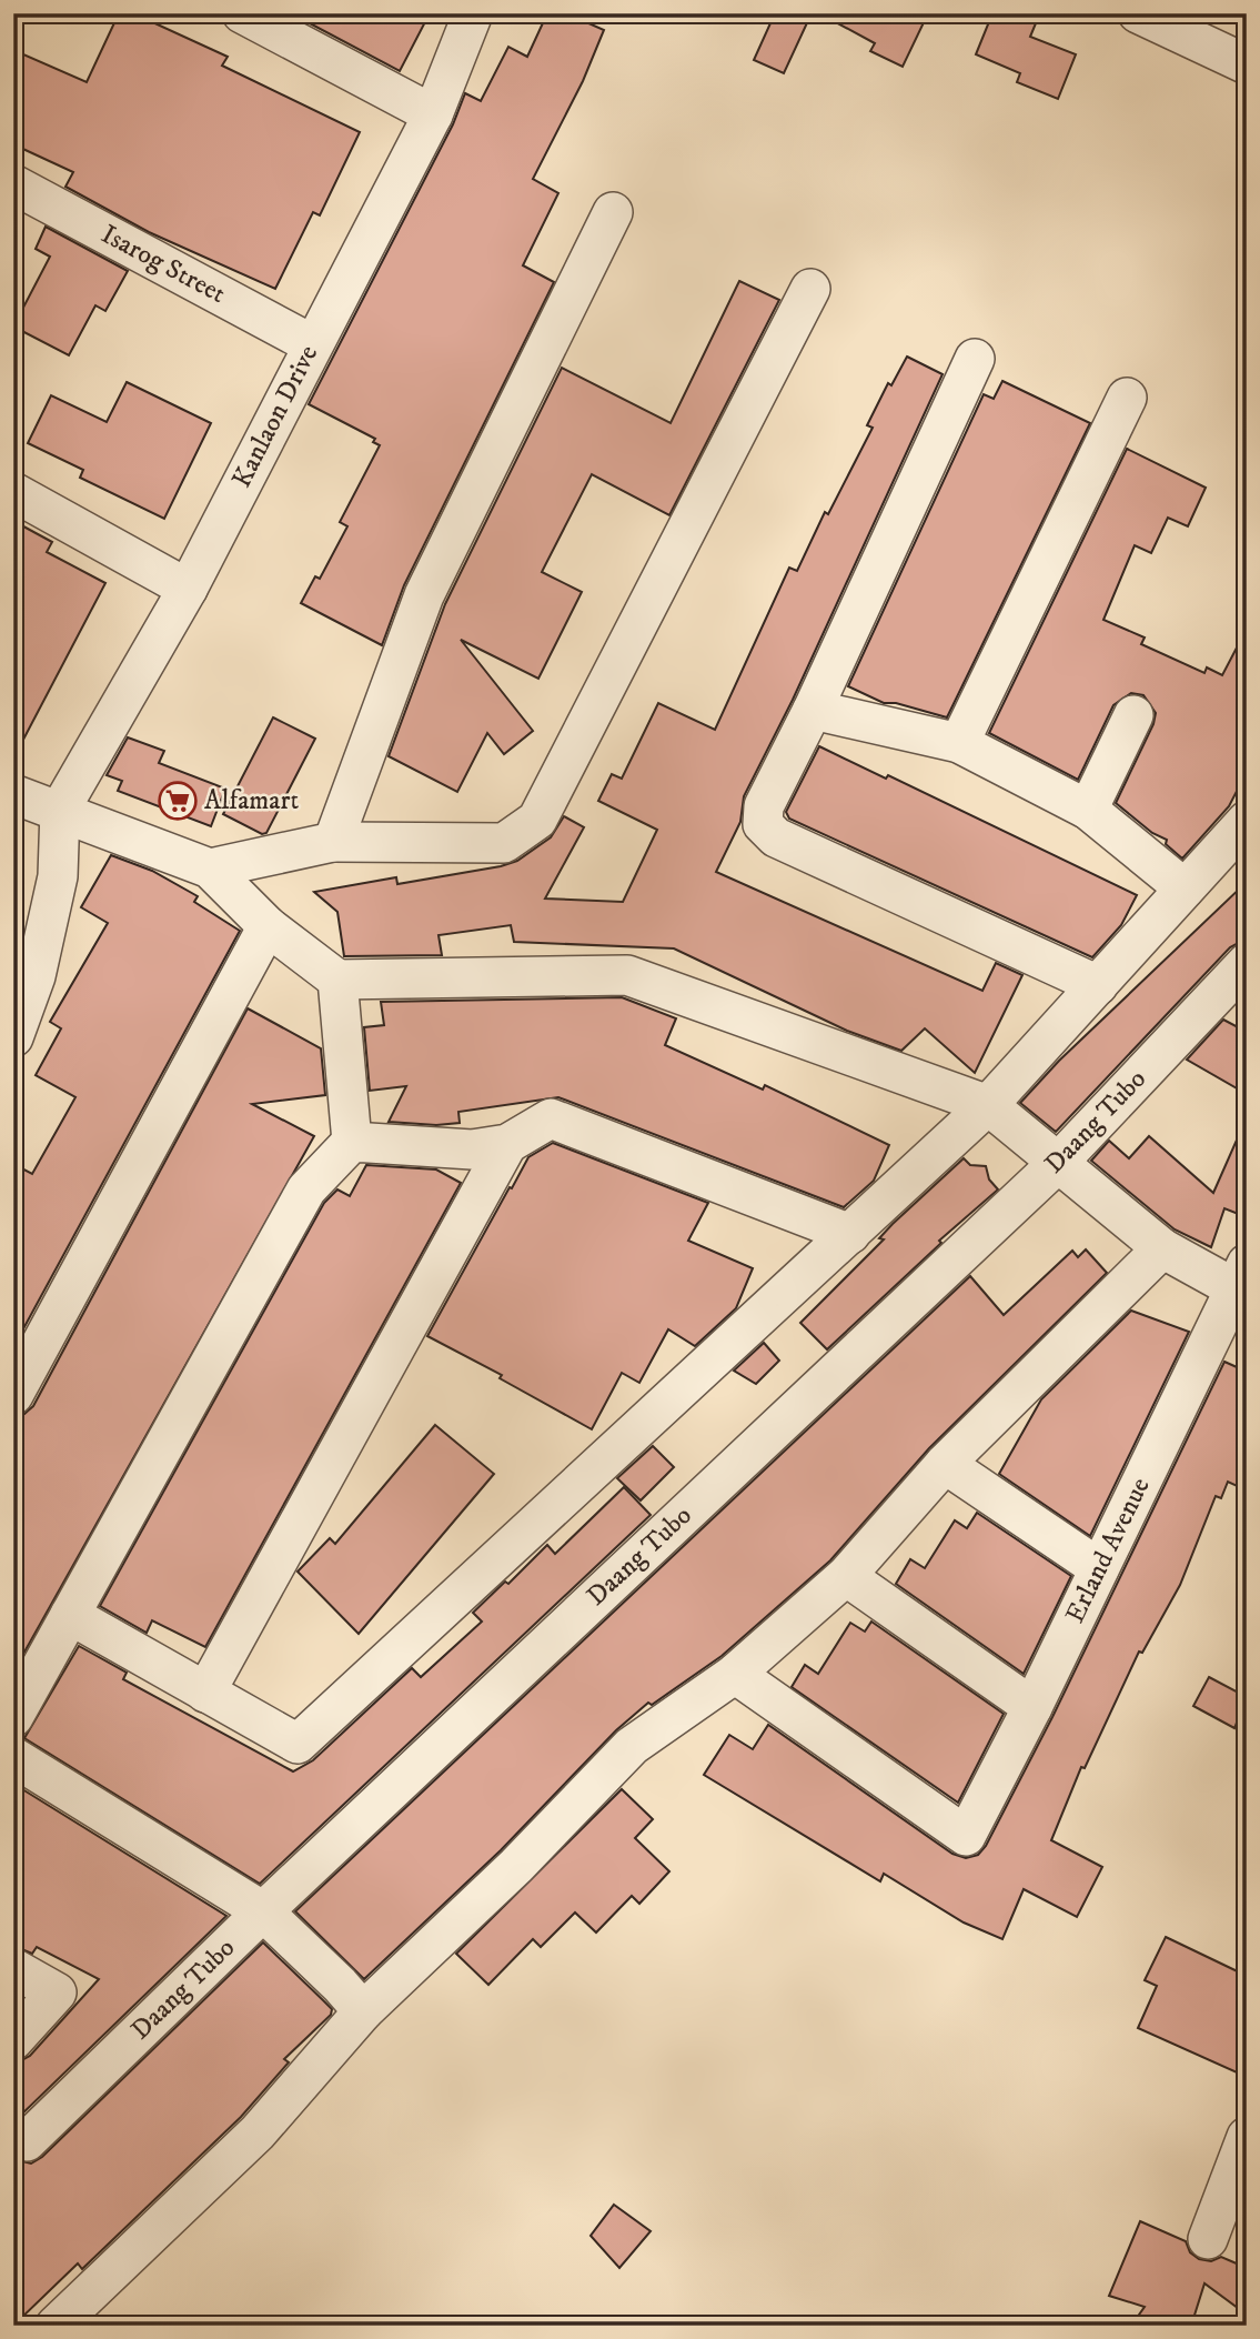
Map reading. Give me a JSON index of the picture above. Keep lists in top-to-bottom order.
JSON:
{
  "streets": {
    "street": [
      "Isarog Street",
      "Kanlaon Drive",
      "Daang Tubo",
      "Erland Avenue"
    ]
  },
  "crossings": [
    ["Isarog Street", "Kanlaon Drive"]
  ],
  "places": {
    "supermarket": ["Alfamart"]
  }
}
